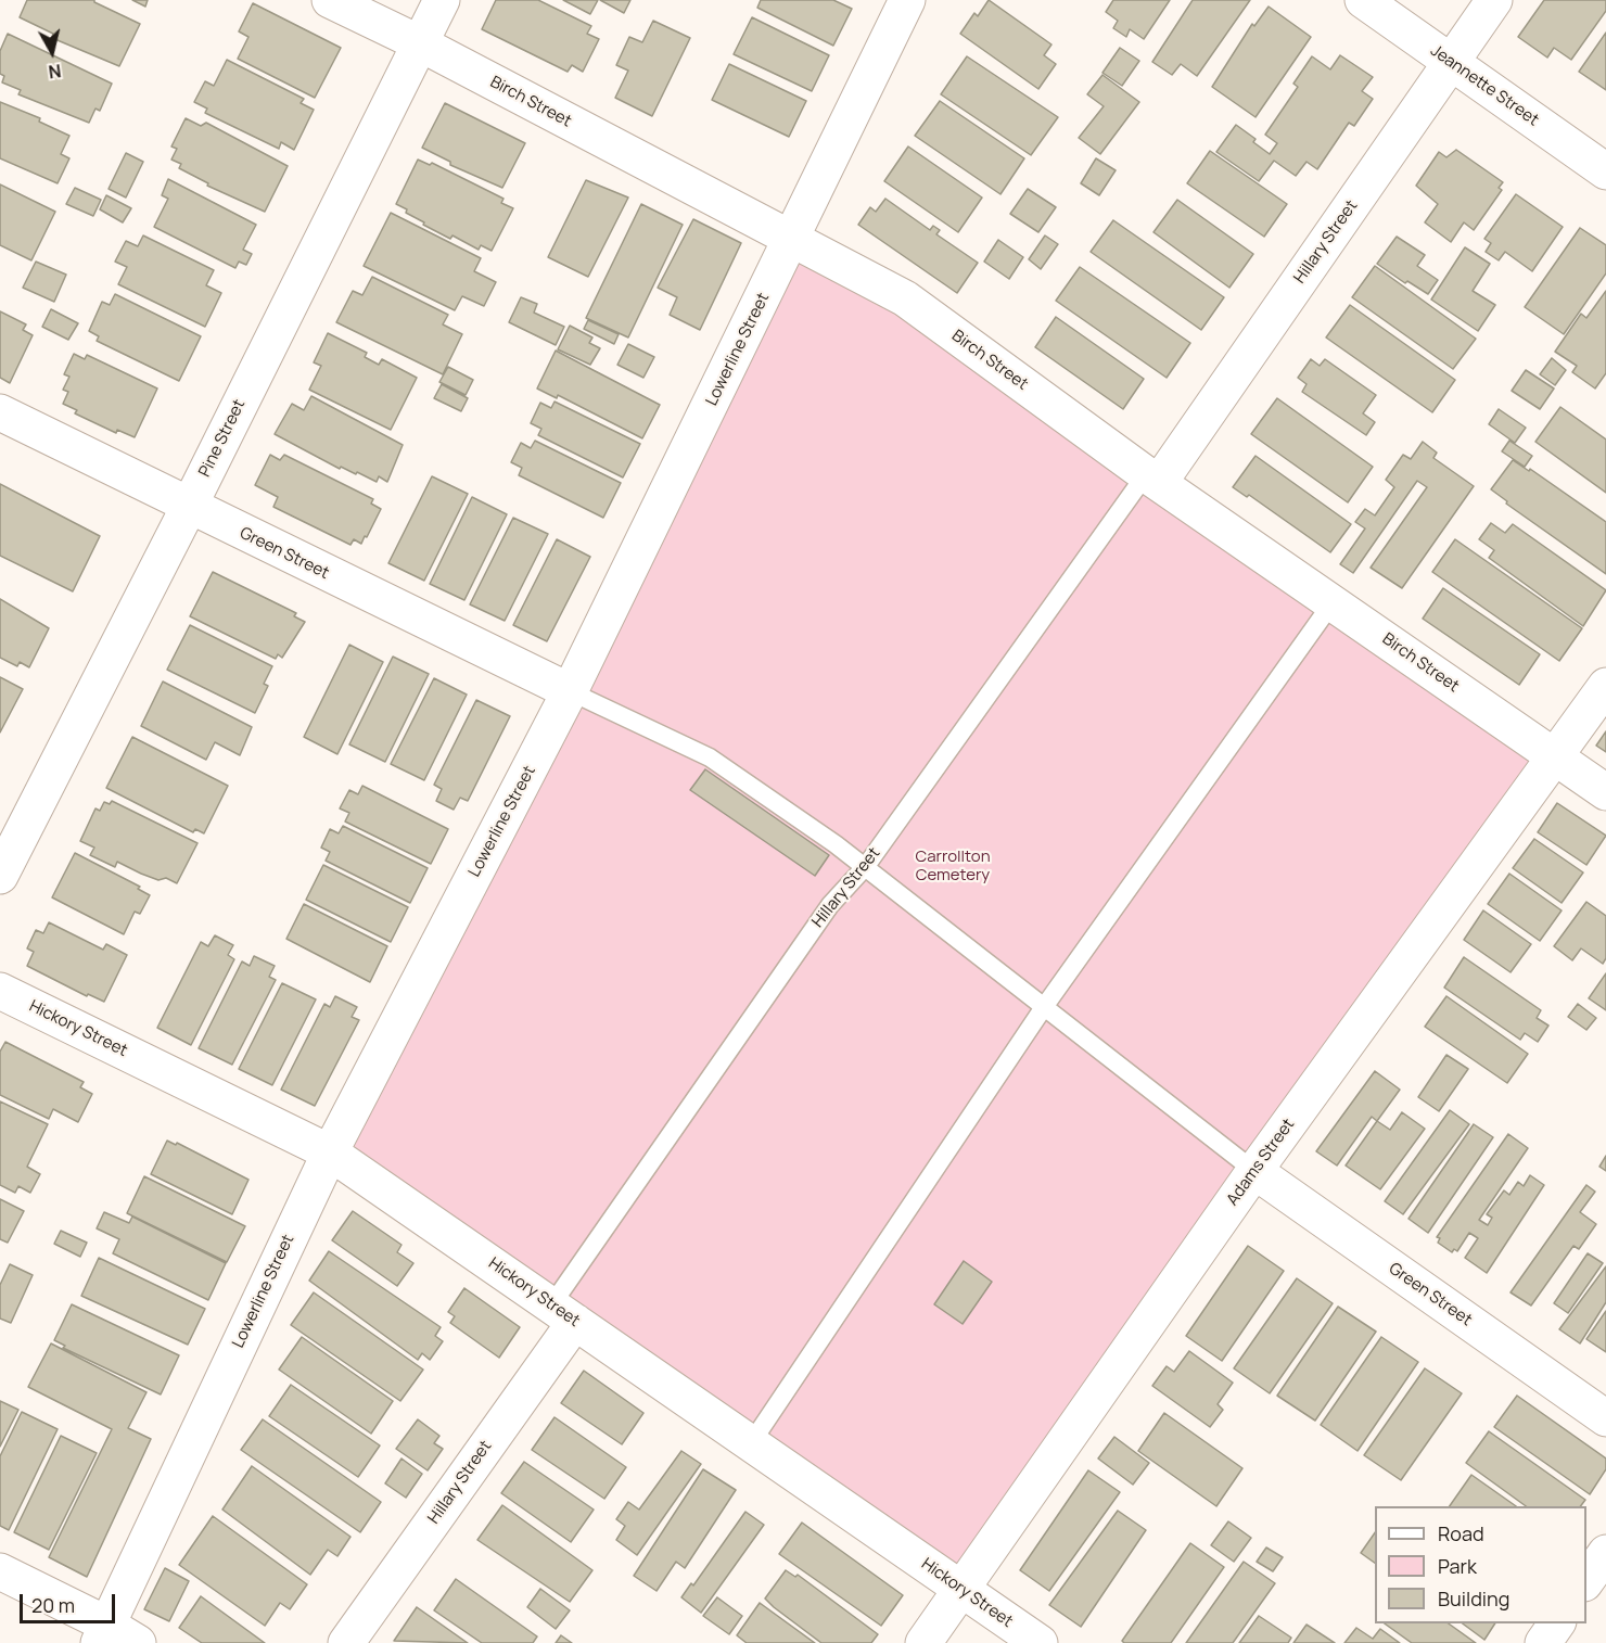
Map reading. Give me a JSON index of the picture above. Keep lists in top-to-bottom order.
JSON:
{
  "streets": {
    "street": [
      "Jeannette Street",
      "Birch Street",
      "Hillary Street",
      "Lowerline Street",
      "Pine Street",
      "Green Street",
      "Hickory Street",
      "Adams Street"
    ]
  },
  "crossings": [
    ["Jeannette Street", "Hillary Street"],
    ["Birch Street", "Hillary Street"],
    ["Birch Street", "Lowerline Street"],
    ["Birch Street", "Pine Street"],
    ["Birch Street", "Adams Street"],
    ["Hillary Street", "Hickory Street"],
    ["Lowerline Street", "Green Street"],
    ["Lowerline Street", "Hickory Street"],
    ["Pine Street", "Green Street"],
    ["Green Street", "Adams Street"],
    ["Hickory Street", "Adams Street"]
  ],
  "parks": ["Carrollton Cemetery"],
  "legend": ["Road", "Park", "Building"],
  "scale_bar": "20 m",
  "north": "bottom"
}
